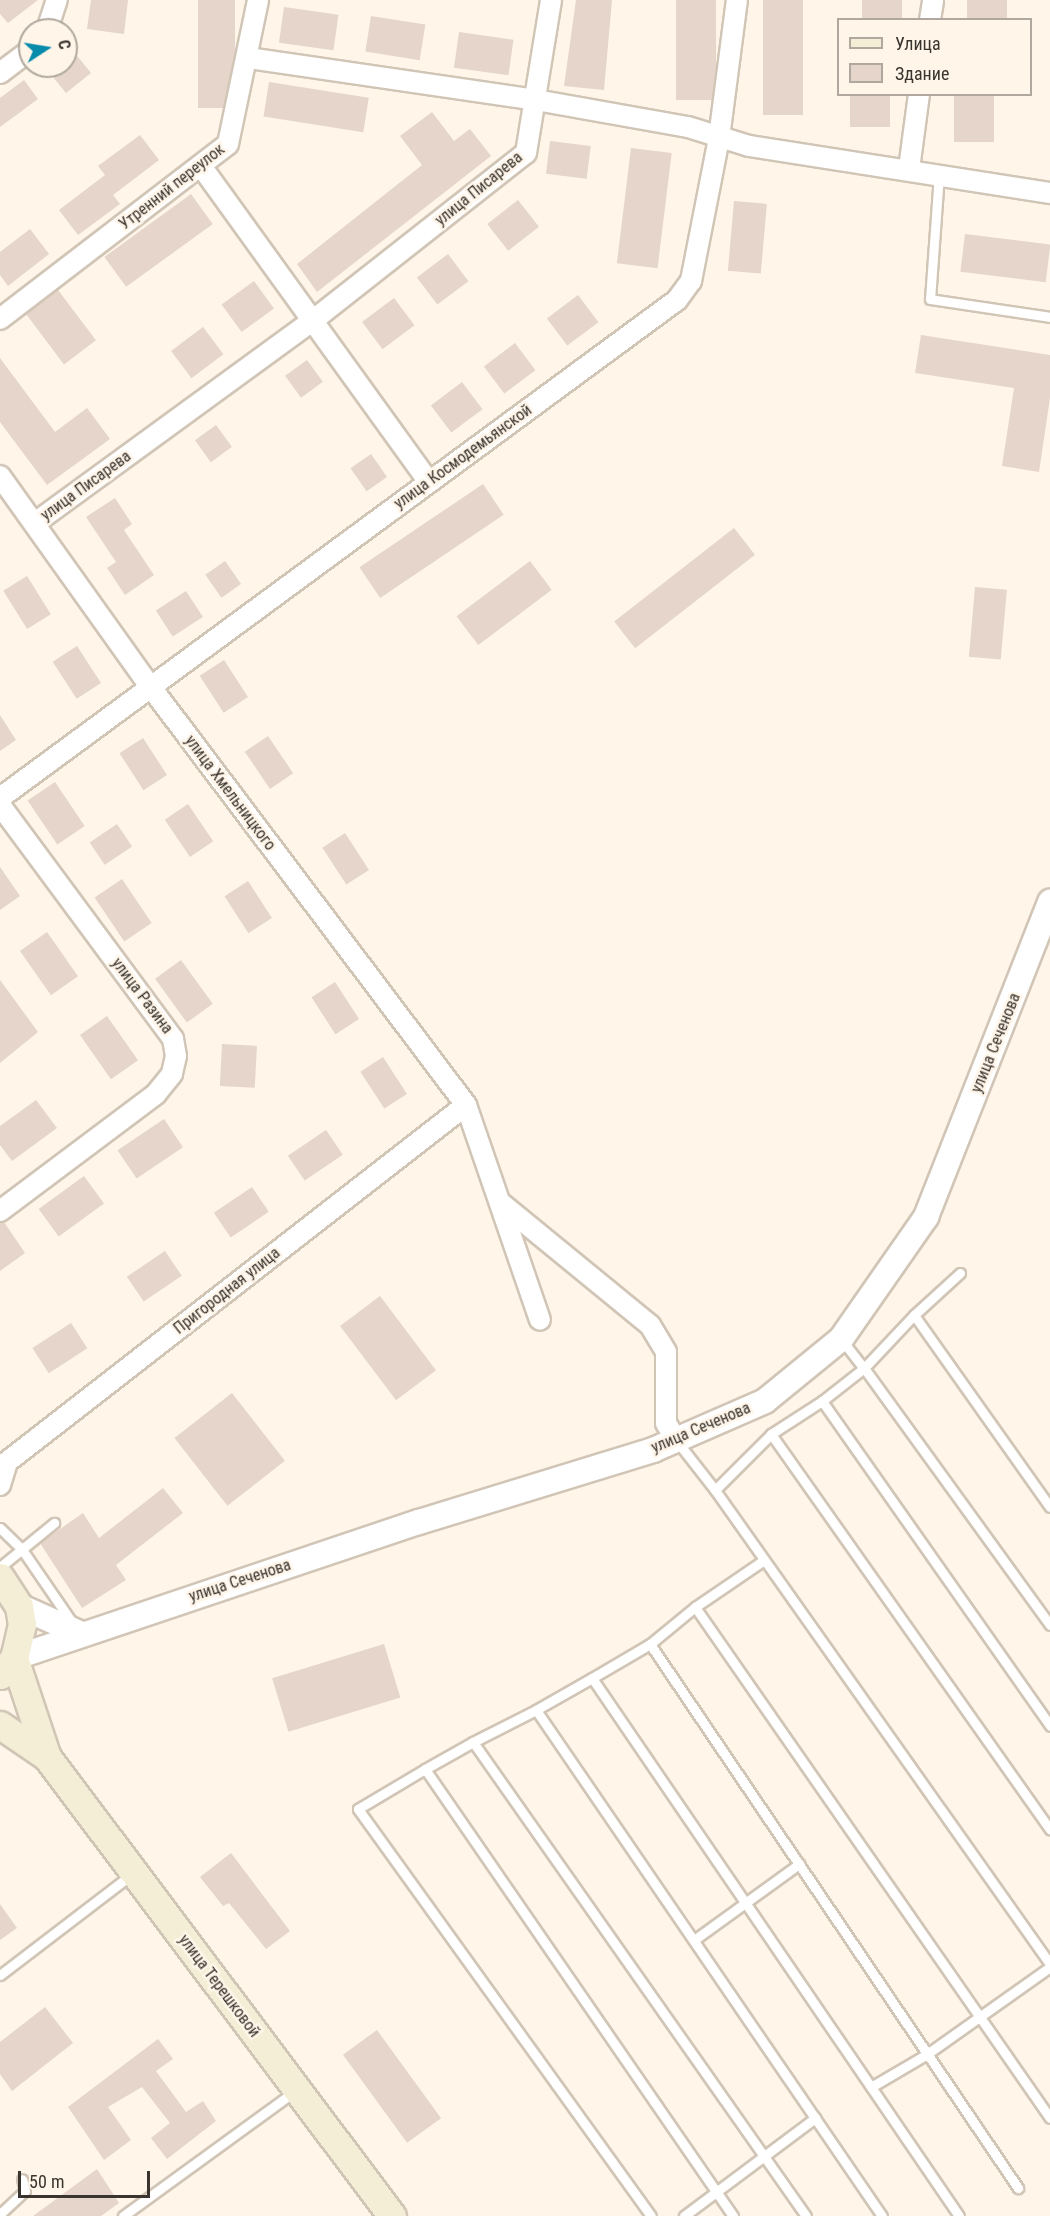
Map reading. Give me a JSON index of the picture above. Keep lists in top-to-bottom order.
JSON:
{
  "streets": {
    "main road": ["улица Терешковой"],
    "street": [
      "Утренний переулок",
      "улица Писарева",
      "улица Космодемьянской",
      "улица Хмельницкого",
      "улица Разина",
      "улица Сеченова",
      "Пригородная улица"
    ]
  },
  "crossings": [
    ["улица Писарева", "улица Хмельницкого"],
    ["улица Космодемьянской", "улица Хмельницкого"],
    ["улица Хмельницкого", "Пригородная улица"],
    ["улица Сеченова", "улица Терешковой"]
  ],
  "legend": ["Улица", "Здание"],
  "scale_bar": "50 m",
  "north": "right"
}
